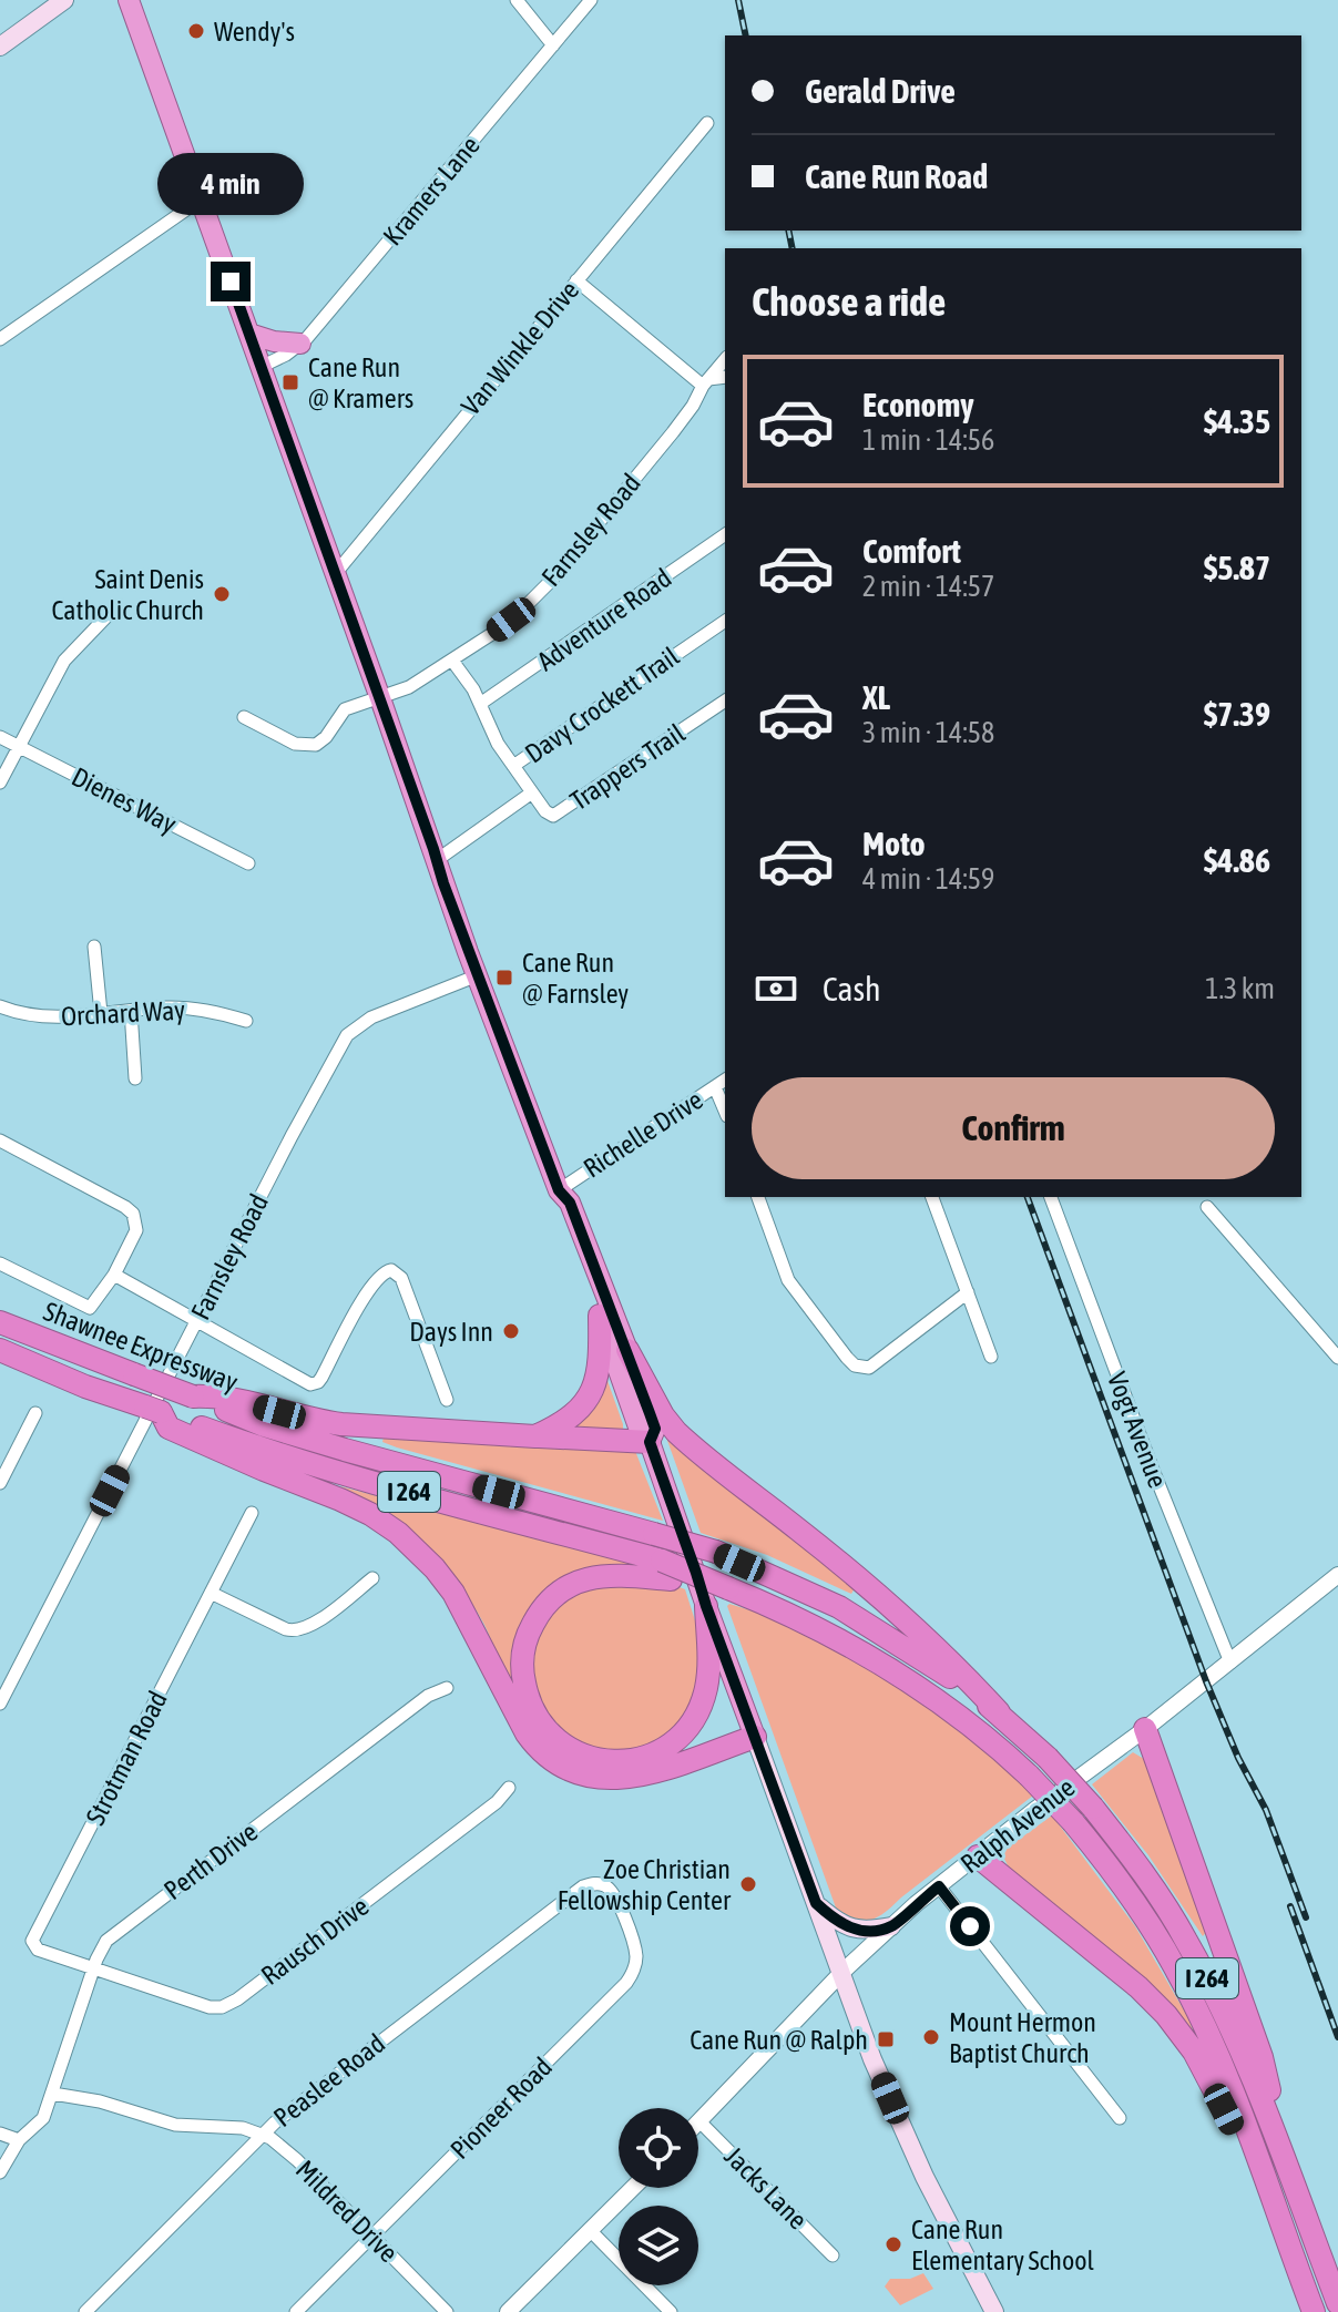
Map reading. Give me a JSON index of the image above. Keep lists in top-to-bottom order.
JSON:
{
  "streets": {
    "highway": ["Shawnee Expressway", "I 264"],
    "street": [
      "Kramers Lane",
      "Van Winkle Drive",
      "Farnsley Road",
      "Adventure Road",
      "Davy Crockett Trail",
      "Trappers Trail",
      "Dienes Way",
      "Orchard Way",
      "Richelle Drive",
      "Vogt Avenue",
      "Strotman Road",
      "Ralph Avenue",
      "Perth Drive",
      "Rausch Drive",
      "Peaslee Road",
      "Pioneer Road",
      "Jacks Lane",
      "Mildred Drive"
    ]
  },
  "crossings": [
    ["Davy Crockett Trail", "Trappers Trail"],
    ["Vogt Avenue", "Ralph Avenue"],
    ["Strotman Road", "Perth Drive"],
    ["Strotman Road", "Rausch Drive"],
    ["Ralph Avenue", "Jacks Lane"],
    ["Perth Drive", "Rausch Drive"],
    ["Perth Drive", "Mildred Drive"],
    ["Peaslee Road", "Pioneer Road"],
    ["Peaslee Road", "Mildred Drive"],
    ["Pioneer Road", "Mildred Drive"]
  ],
  "places": {
    "other": [
      "Wendy's",
      "Saint Denis Catholic Church",
      "Days Inn",
      "Zoe Christian Fellowship Center",
      "Mount Hermon Baptist Church",
      "Cane Run Elementary School"
    ],
    "transit": ["Cane Run @ Kramers", "Cane Run @ Farnsley", "Cane Run @ Ralph"]
  },
  "page": {
    "banner": ["Gerald Drive", "Cane Run Road"],
    "bubble": "4 min",
    "heading": "Choose a ride",
    "list": [
      {
        "name": "Economy",
        "note": "1 min · 14:56",
        "value": "$4.35"
      },
      {
        "name": "Comfort",
        "note": "2 min · 14:57",
        "value": "$5.87"
      },
      {
        "name": "XL",
        "note": "3 min · 14:58",
        "value": "$7.39"
      },
      {
        "name": "Moto",
        "note": "4 min · 14:59",
        "value": "$4.86"
      }
    ],
    "pay": ["Cash", "1.3 km"],
    "buttons": "Confirm"
  }
}
